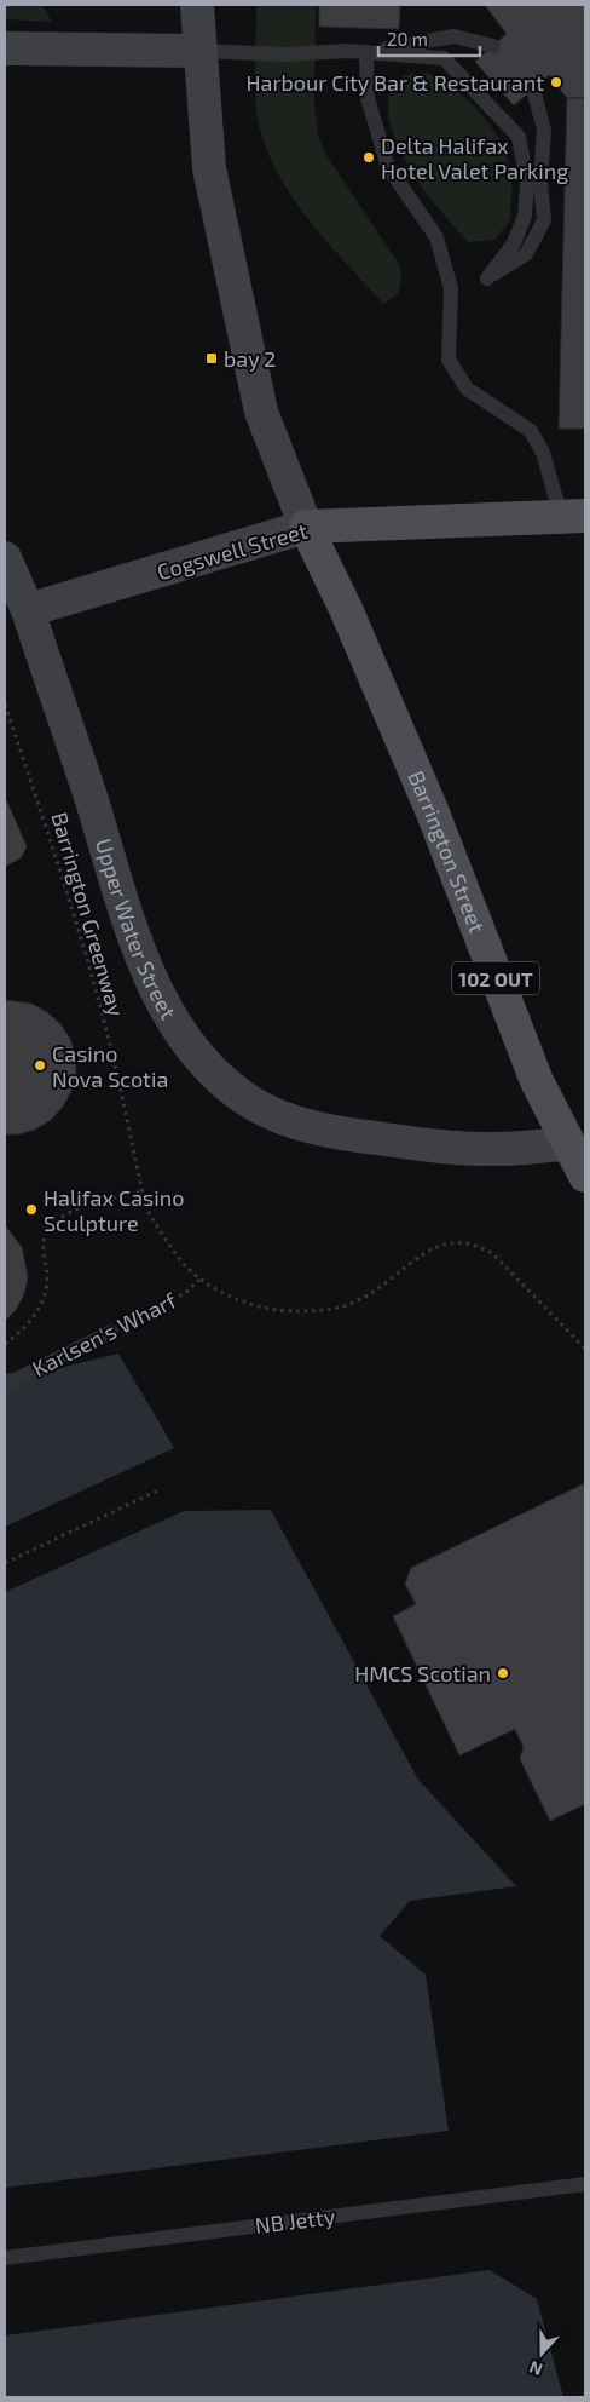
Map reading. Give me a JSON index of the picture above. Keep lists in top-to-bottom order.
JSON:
{
  "streets": {
    "main road": ["Cogswell Street", "Barrington Street", "102 OUT"],
    "street": ["Upper Water Street"],
    "lane": ["Karlsen's Wharf", "NB Jetty"],
    "path": ["Barrington Greenway"]
  },
  "crossings": [
    ["Cogswell Street", "Barrington Street"],
    ["Cogswell Street", "Upper Water Street"],
    ["Barrington Street", "Upper Water Street"],
    ["Barrington Greenway", "Karlsen's Wharf"]
  ],
  "places": {
    "other": [
      "Harbour City Bar & Restaurant",
      "Delta Halifax Hotel Valet Parking",
      "Casino Nova Scotia",
      "Halifax Casino Sculpture",
      "HMCS Scotian"
    ],
    "transit": ["bay 2"]
  },
  "scale_bar": "20 m",
  "north": "bottom"
}
